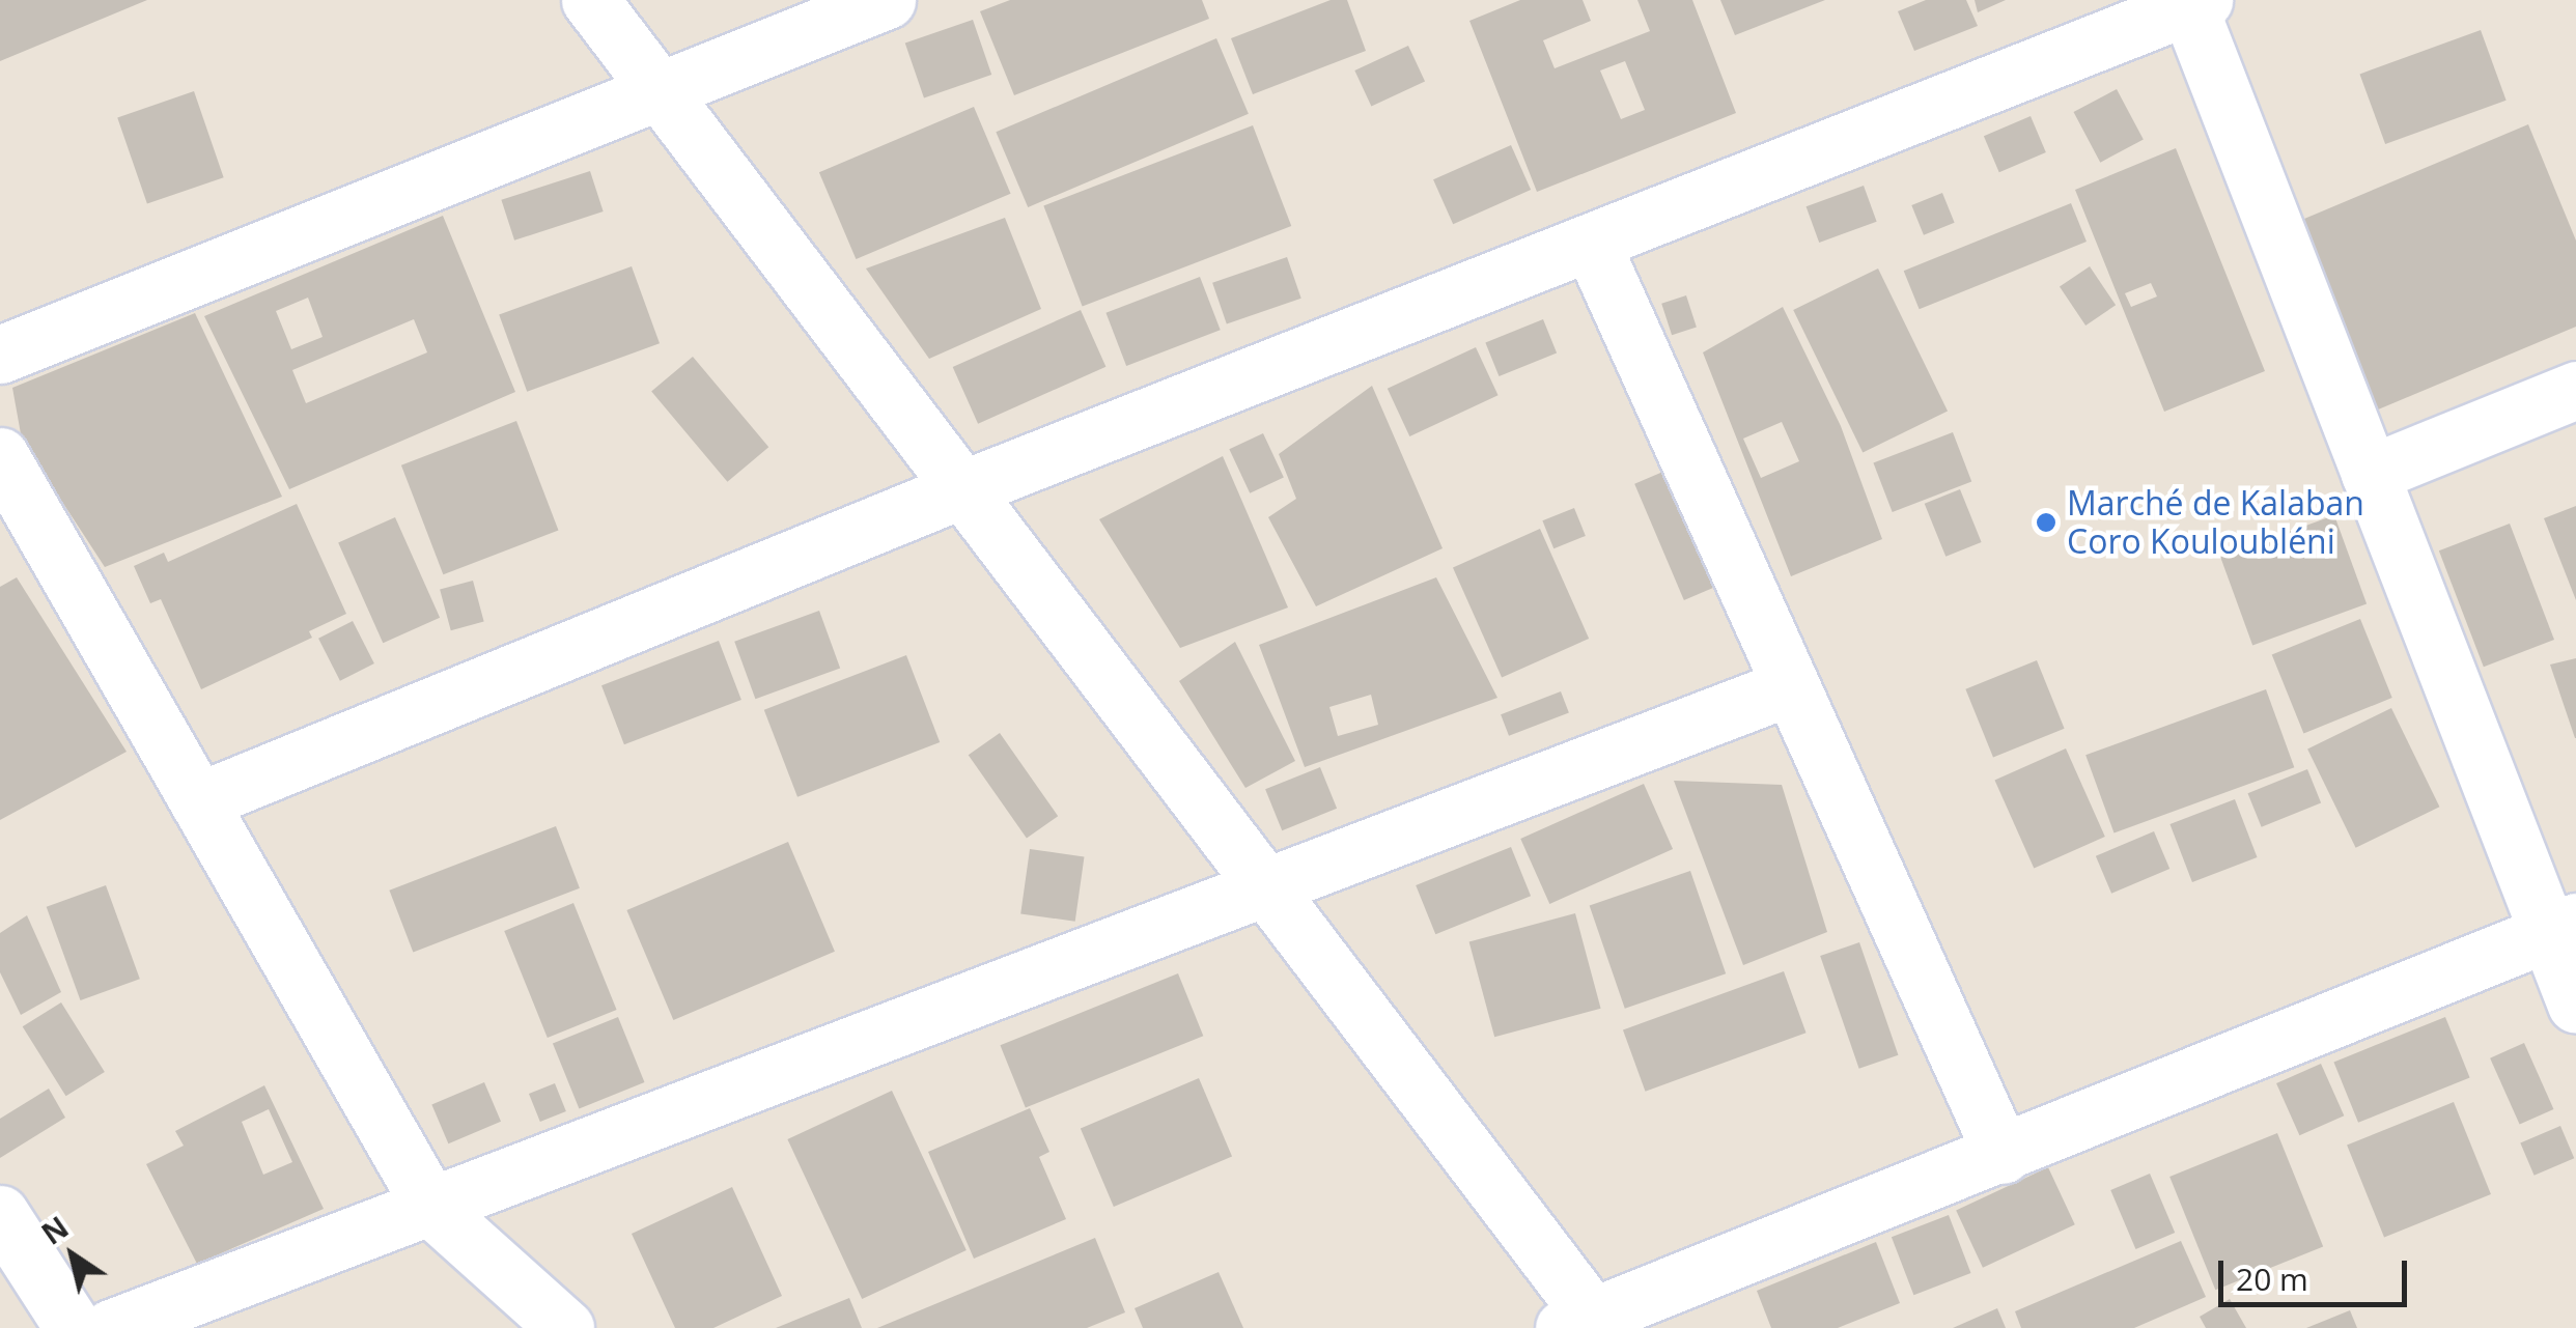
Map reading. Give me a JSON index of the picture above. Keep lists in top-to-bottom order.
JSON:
{
  "places": ["Marché de Kalaban Coro Kouloubléni"],
  "scale_bar": "20 m",
  "north": "top left"
}
